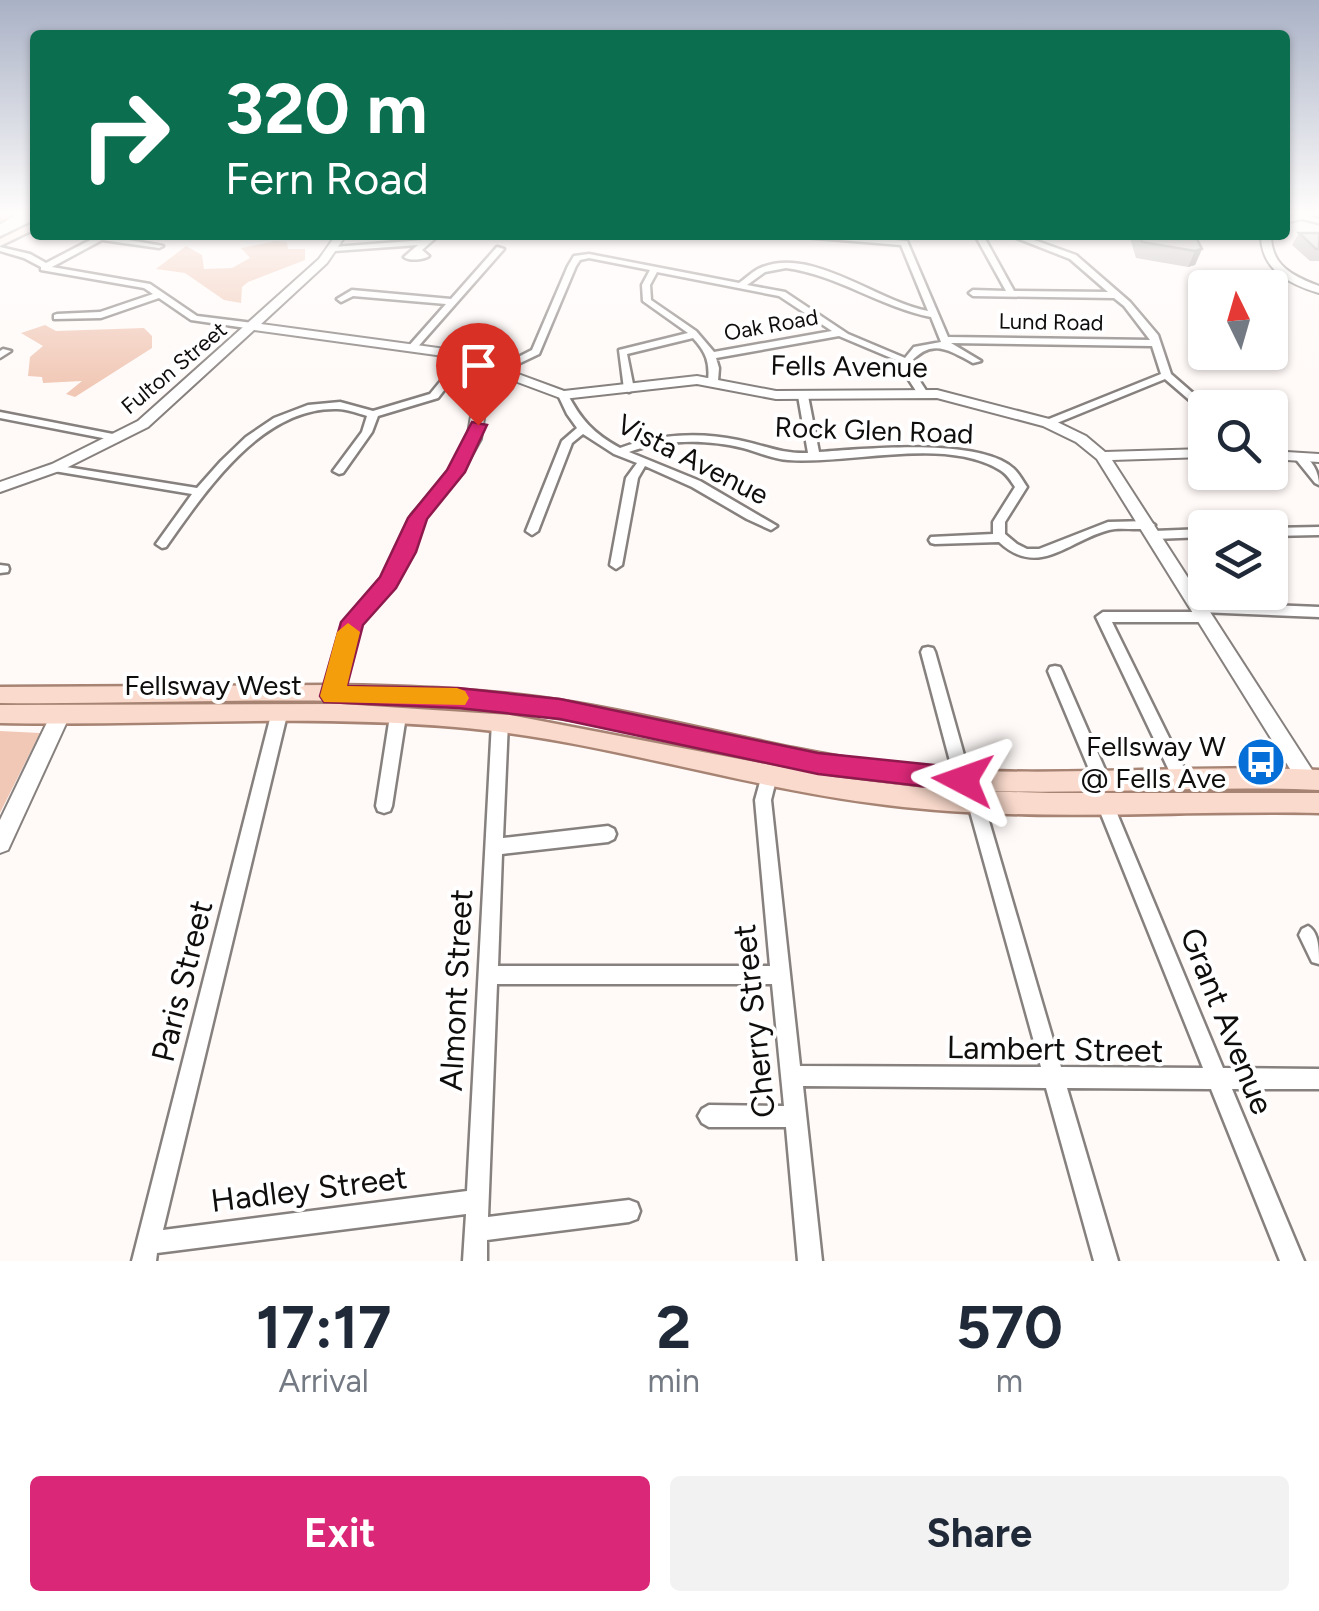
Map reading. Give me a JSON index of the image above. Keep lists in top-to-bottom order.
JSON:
{
  "streets": {
    "main road": ["Fellsway West"],
    "street": [
      "Lund Road",
      "Oak Road",
      "Fells Avenue",
      "Fulton Street",
      "Rock Glen Road",
      "Vista Avenue",
      "Paris Street",
      "Almont Street",
      "Cherry Street",
      "Grant Avenue",
      "Lambert Street",
      "Hadley Street"
    ]
  },
  "crossings": [
    ["Fells Avenue", "Vista Avenue"],
    ["Fells Avenue", "Fellsway West"],
    ["Rock Glen Road", "Vista Avenue"],
    ["Fellsway West", "Paris Street"],
    ["Fellsway West", "Almont Street"],
    ["Fellsway West", "Cherry Street"],
    ["Fellsway West", "Grant Avenue"],
    ["Paris Street", "Hadley Street"],
    ["Almont Street", "Hadley Street"],
    ["Cherry Street", "Lambert Street"],
    ["Grant Avenue", "Lambert Street"]
  ],
  "places": {
    "bus stop": ["Fellsway W @ Fells Ave"]
  },
  "north": "top",
  "page": {
    "turn": ["320 m", "Fern Road"],
    "eta": [
      "17:17",
      "Arrival",
      "2",
      "min",
      "570",
      "m"
    ],
    "buttons": ["Exit", "Share"]
  }
}
